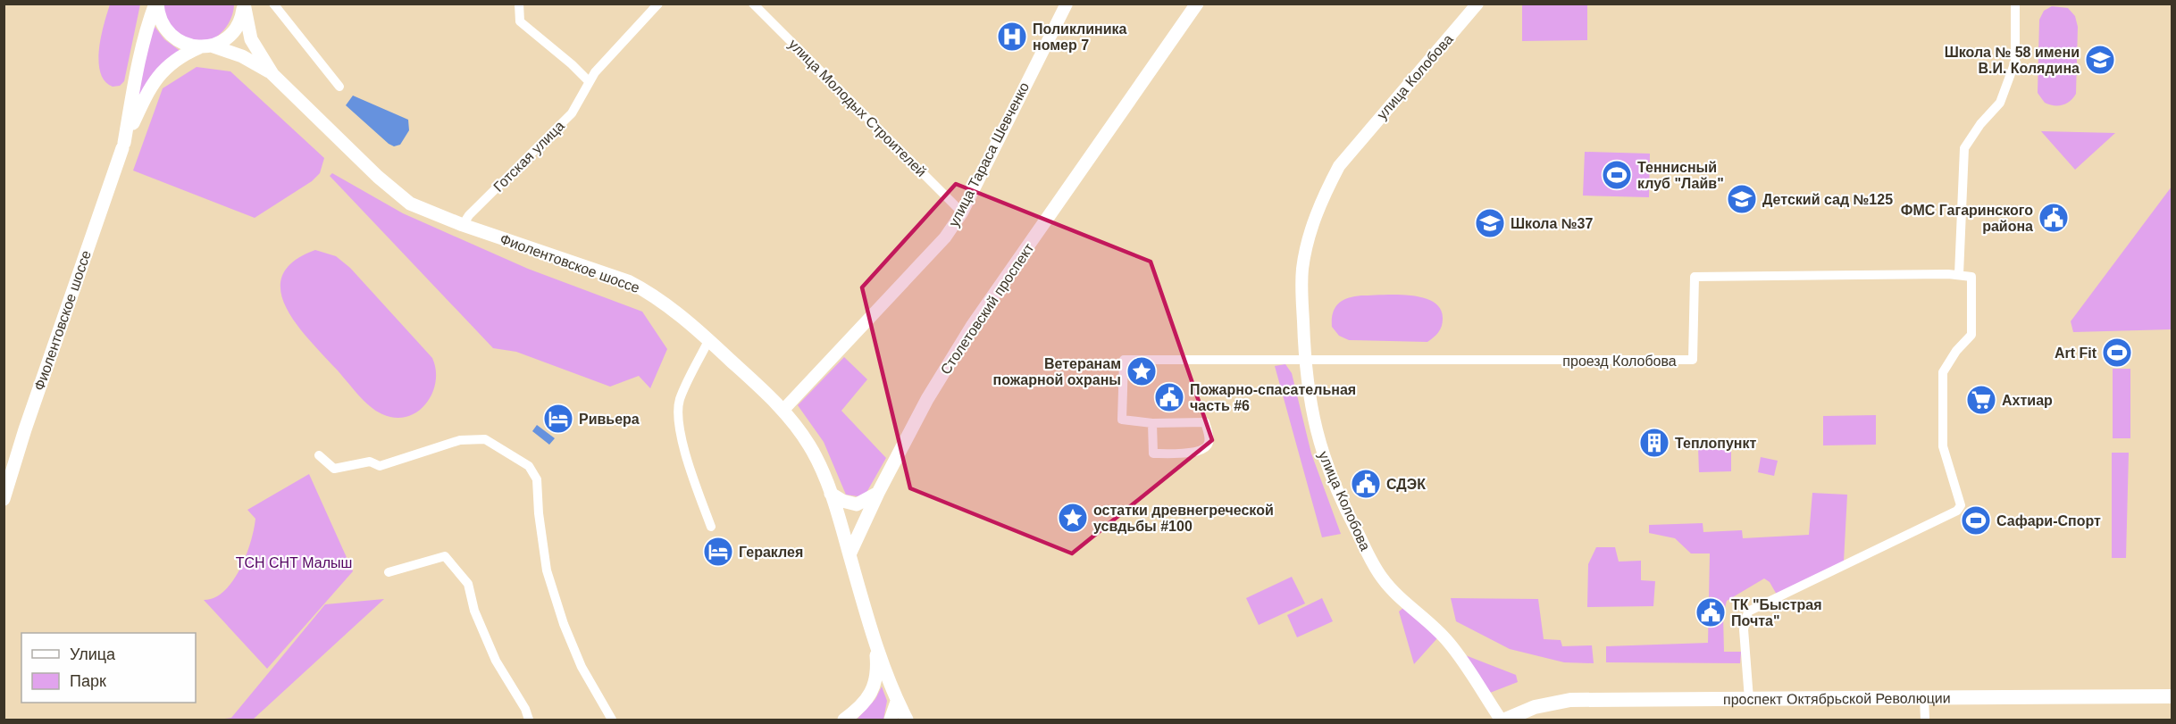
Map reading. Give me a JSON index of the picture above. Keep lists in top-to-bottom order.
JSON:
{
  "streets": {
    "main road": ["Фиолентовское шоссе", "Столетовский проспект", "проспект Октябрьской Революции"],
    "street": [
      "улица Колобова",
      "улица Молодых Строителей",
      "улица Тараса Шевченко",
      "Готская улица",
      "проезд Колобова"
    ]
  },
  "crossings": [
    ["улица Колобова", "проезд Колобова"],
    ["улица Молодых Строителей", "улица Тараса Шевченко"],
    ["улица Тараса Шевченко", "Фиолентовское шоссе"],
    ["Готская улица", "Фиолентовское шоссе"],
    ["Фиолентовское шоссе", "Столетовский проспект"],
    ["проезд Колобова", "проспект Октябрьской Революции"]
  ],
  "parks": ["ТСН СНТ Малыш"],
  "places": {
    "hospital": ["Поликлиника номер 7"],
    "school or university": ["Школа № 58 имени В.И. Колядина", "Детский сад №125", "Школа №37"],
    "sports": ["Теннисный клуб \"Лайв\"", "Art Fit", "Сафари-Спорт"],
    "public building": [
      "ФМС Гагаринского района",
      "Пожарно-спасательная часть #6",
      "СДЭК",
      "ТК \"Быстрая Почта\""
    ],
    "place": ["Ветеранам пожарной охраны", "остатки древнегреческой усвдьбы #100"],
    "supermarket": ["Ахтиар"],
    "hotel": ["Ривьера", "Гераклея"],
    "building": ["Теплопункт"]
  },
  "legend": ["Улица", "Парк"]
}
